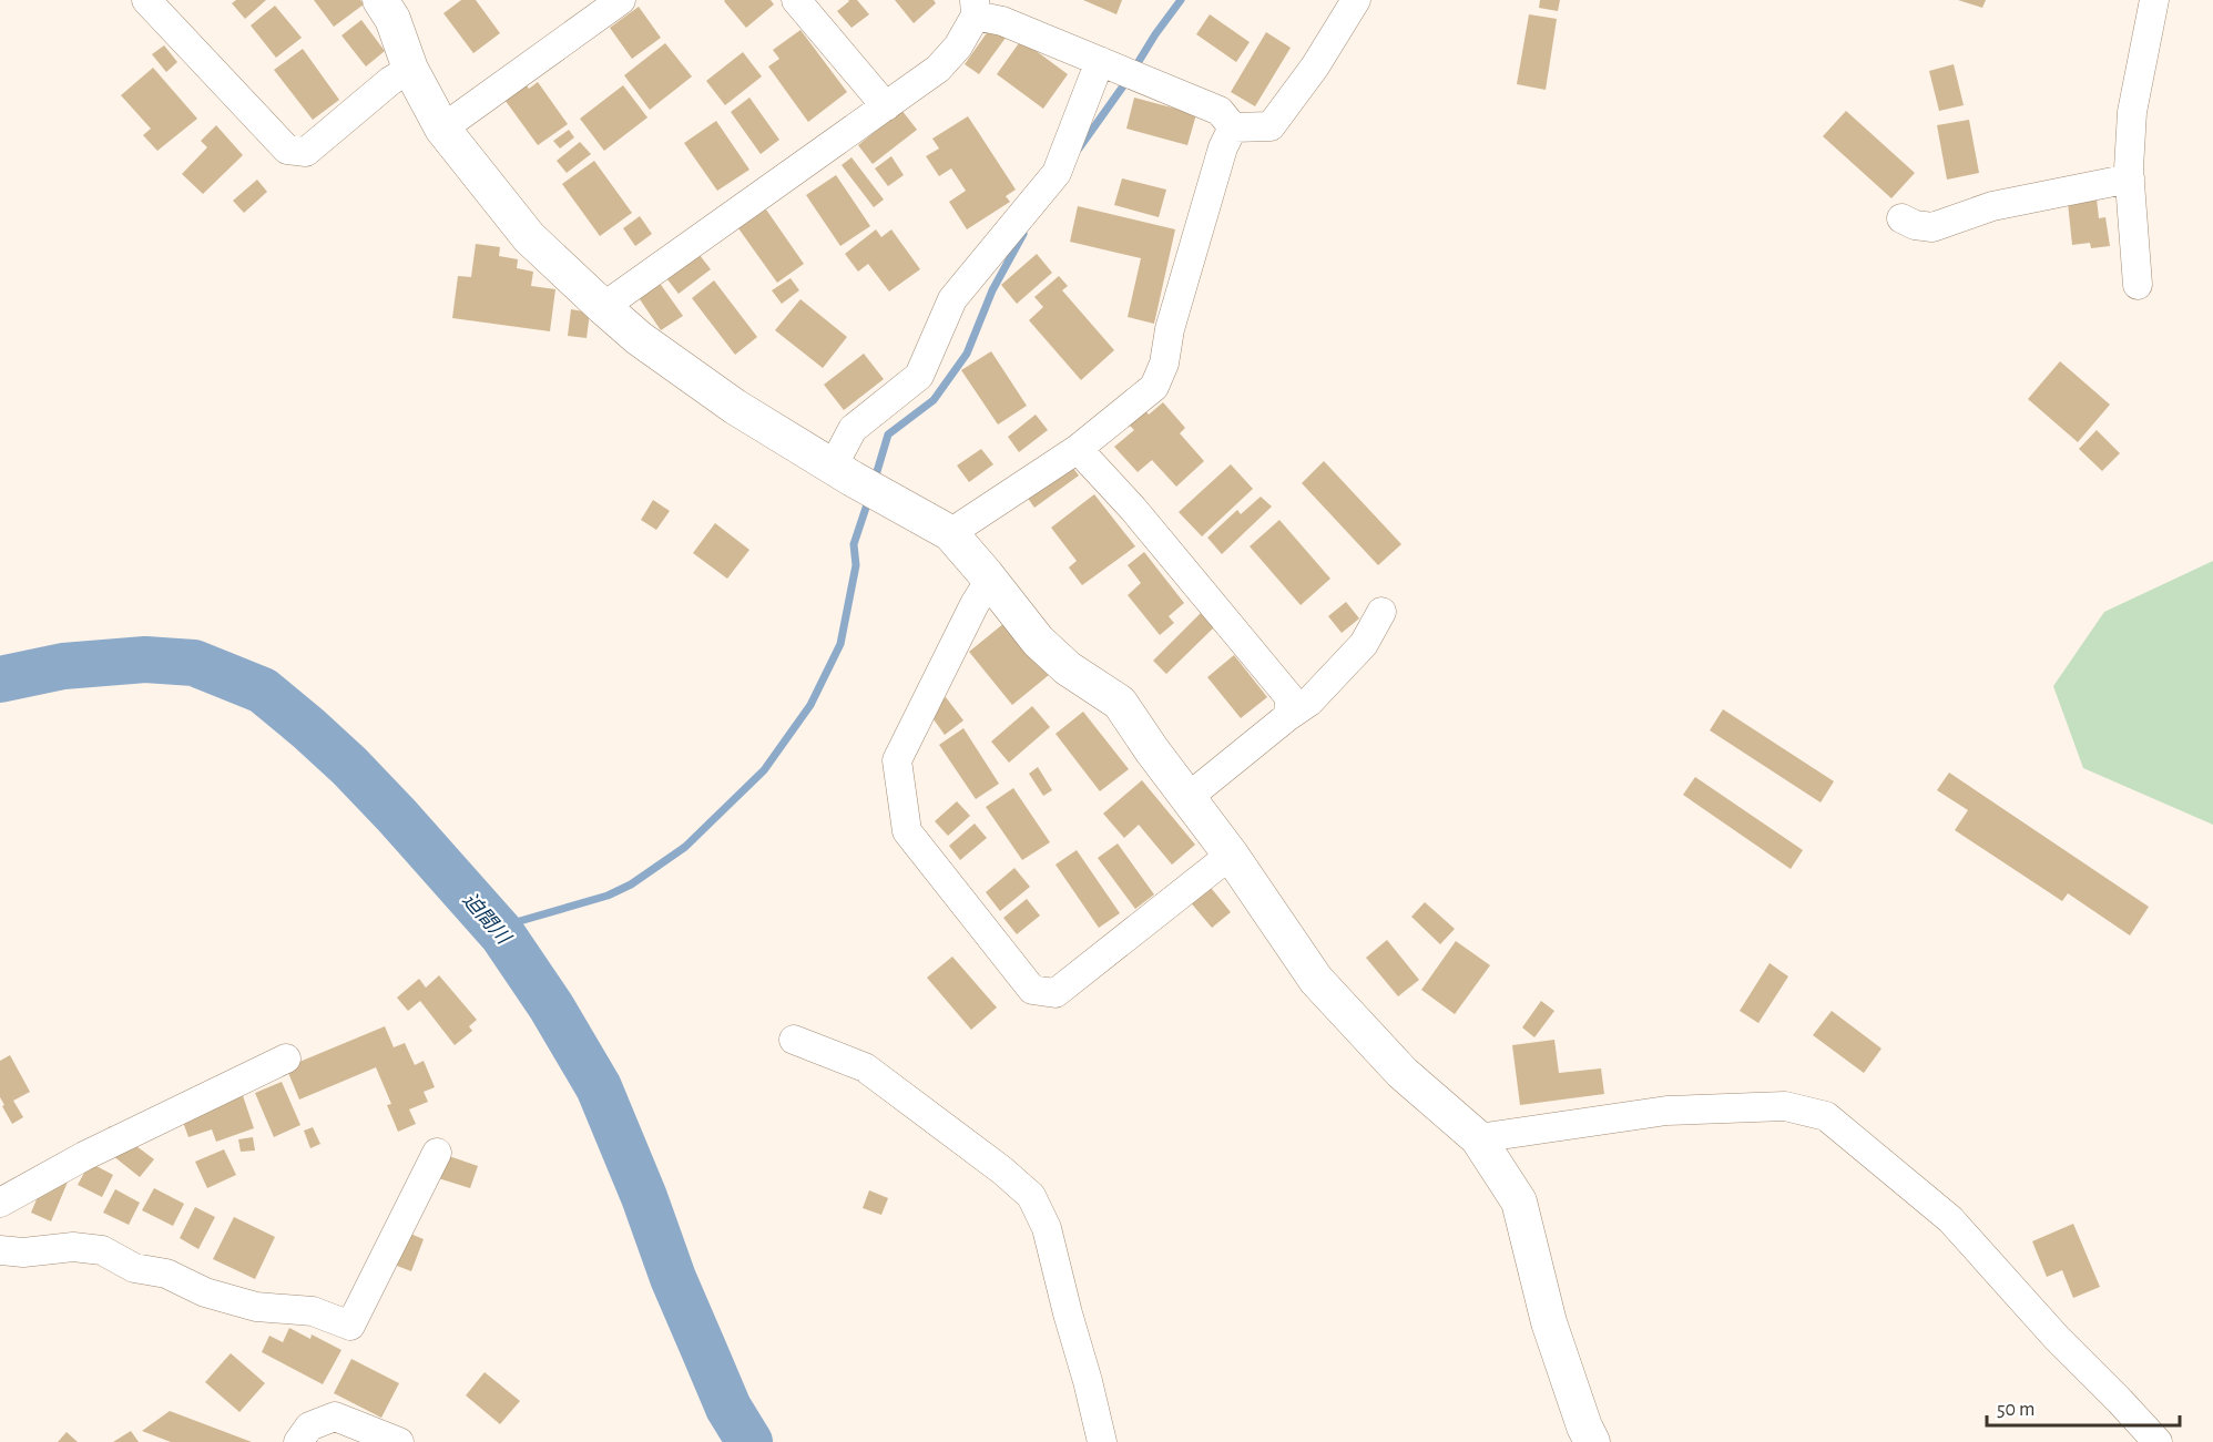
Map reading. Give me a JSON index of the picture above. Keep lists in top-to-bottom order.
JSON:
{
  "water": ["迫間川"],
  "scale_bar": "50 m"
}
